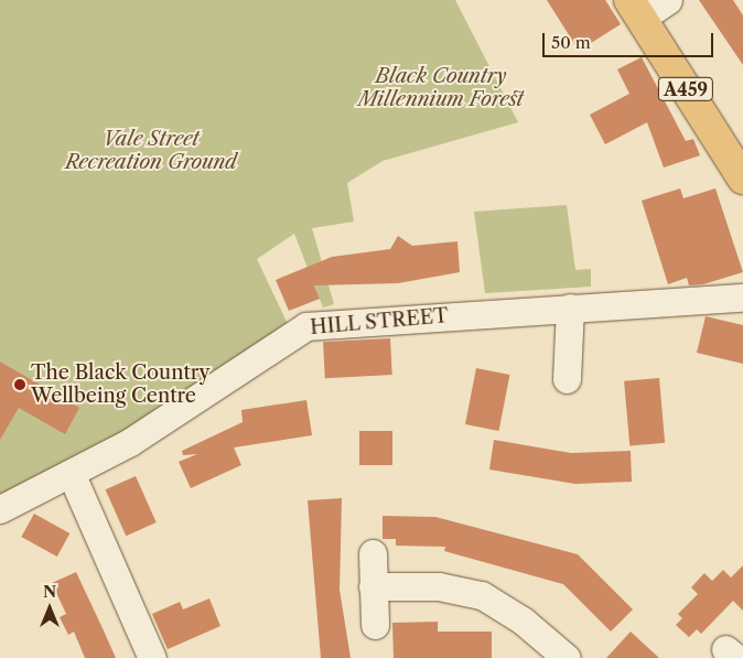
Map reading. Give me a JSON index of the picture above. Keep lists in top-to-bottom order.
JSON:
{
  "streets": {
    "main road": ["A459"],
    "street": ["HILL STREET"]
  },
  "parks": ["Black Country Millennium Forest", "Vale Street Recreation Ground"],
  "places": ["The Black Country Wellbeing Centre"],
  "scale_bar": "50 m",
  "north": "top"
}
